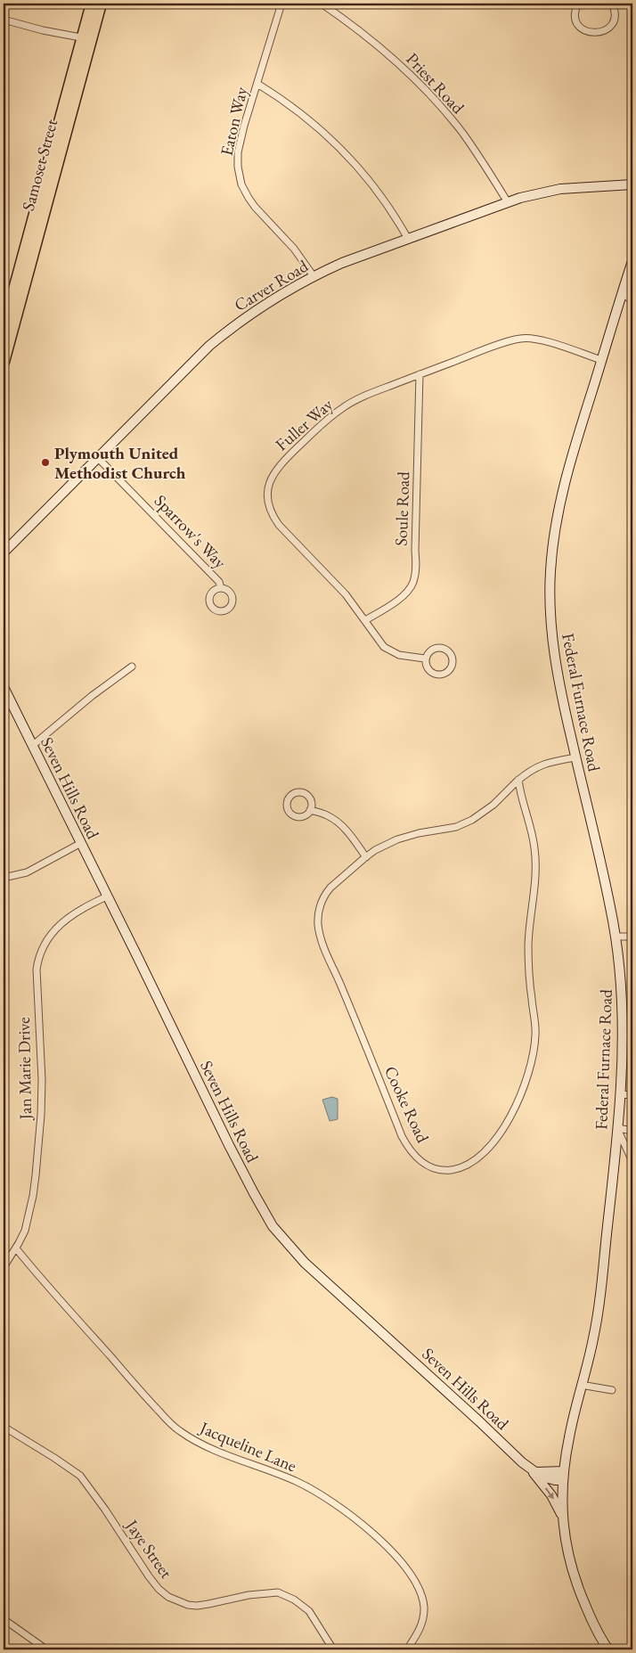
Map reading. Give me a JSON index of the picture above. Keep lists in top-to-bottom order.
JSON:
{
  "streets": {
    "highway": ["Samoset Street"],
    "street": [
      "Priest Road",
      "Eaton Way",
      "Carver Road",
      "Fuller Way",
      "Soule Road",
      "Sparrow's Way",
      "Federal Furnace Road",
      "Seven Hills Road",
      "Jan Marie Drive",
      "Cooke Road",
      "Jacqueline Lane",
      "Jaye Street"
    ]
  },
  "crossings": [
    ["Priest Road", "Carver Road"],
    ["Eaton Way", "Carver Road"],
    ["Carver Road", "Sparrow's Way"],
    ["Fuller Way", "Soule Road"],
    ["Fuller Way", "Federal Furnace Road"],
    ["Federal Furnace Road", "Seven Hills Road"],
    ["Federal Furnace Road", "Cooke Road"],
    ["Seven Hills Road", "Jan Marie Drive"],
    ["Jan Marie Drive", "Jacqueline Lane"]
  ],
  "places": ["Plymouth United Methodist Church"]
}
